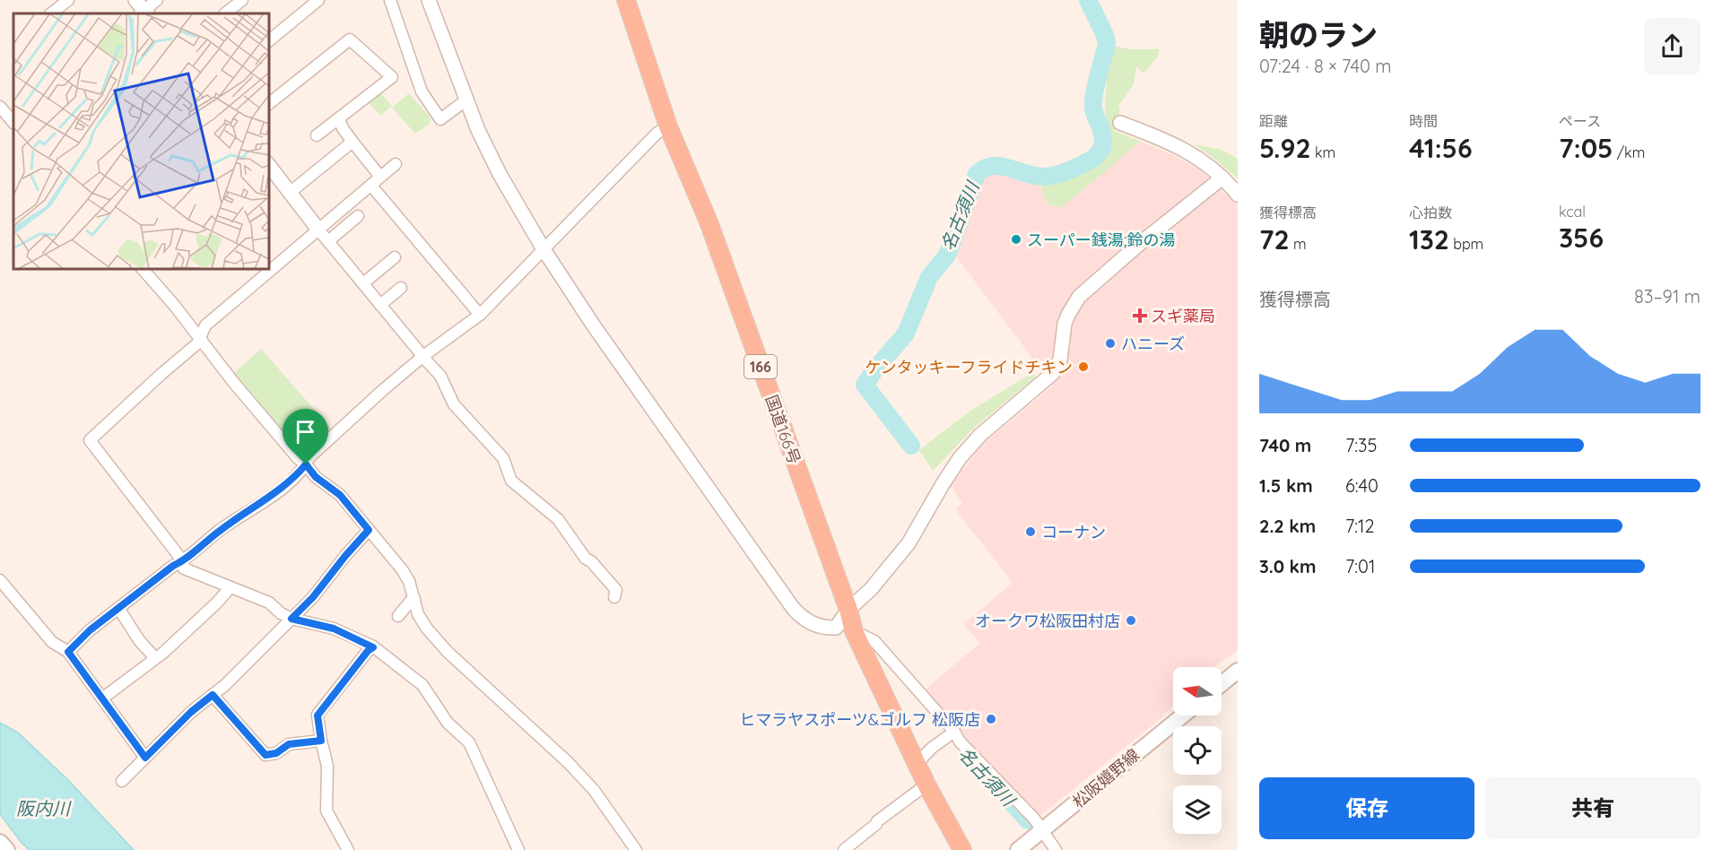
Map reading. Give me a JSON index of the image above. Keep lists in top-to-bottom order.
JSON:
{
  "streets": {
    "highway": ["166", "国道166号"],
    "main road": ["松阪嬉野線"]
  },
  "water": ["名古須川", "阪内川"],
  "places": {
    "other": [
      "スーパー銭湯;鈴の湯",
      "ハニーズ",
      "ケンタッキーフライドチキン",
      "コーナン",
      "オークワ松阪田村店",
      "ヒマラヤスポーツ&ゴルフ 松阪店"
    ],
    "health": ["スギ薬局"]
  },
  "north": "left",
  "page": {
    "heading": ["朝のラン", "07:24 · 8 × 740 m"],
    "stats": [
      ["距離", "5.92 km"],
      ["時間", "41:56"],
      ["ペース", "7:05 /km"],
      ["獲得標高", "72 m"],
      ["心拍数", "132 bpm"],
      ["kcal", "356"]
    ],
    "chart": ["獲得標高", "83–91 m"],
    "list": [
      {
        "name": "740 m",
        "note": "7:35"
      },
      {
        "name": "1.5 km",
        "note": "6:40"
      },
      {
        "name": "2.2 km",
        "note": "7:12"
      },
      {
        "name": "3.0 km",
        "note": "7:01"
      }
    ],
    "buttons": ["保存", "共有"]
  }
}
